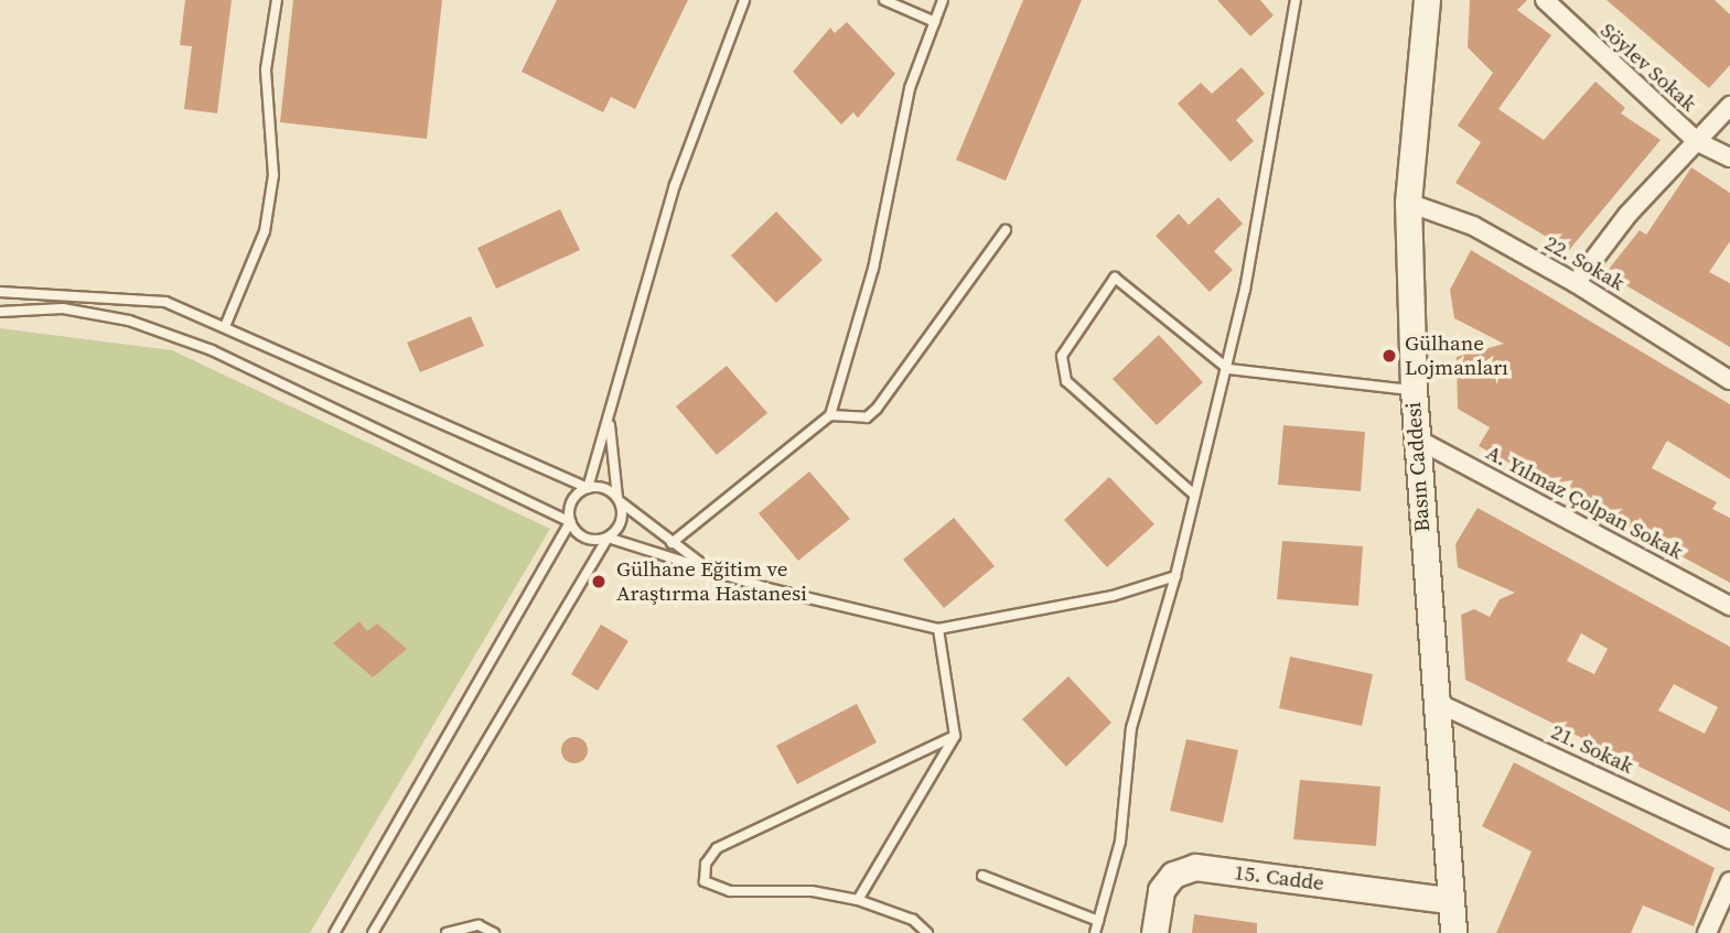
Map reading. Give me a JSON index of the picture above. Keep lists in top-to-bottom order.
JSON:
{
  "streets": {
    "street": [
      "Söylev Sokak",
      "22. Sokak",
      "Basın Caddesi",
      "A. Yılmaz Çolpan Sokak",
      "21. Sokak",
      "15. Cadde"
    ]
  },
  "crossings": [
    ["22. Sokak", "Basın Caddesi"],
    ["Basın Caddesi", "A. Yılmaz Çolpan Sokak"],
    ["Basın Caddesi", "21. Sokak"],
    ["Basın Caddesi", "15. Cadde"]
  ],
  "places": ["Gülhane Lojmanları", "Gülhane Eğitim ve Araştırma Hastanesi"]
}
